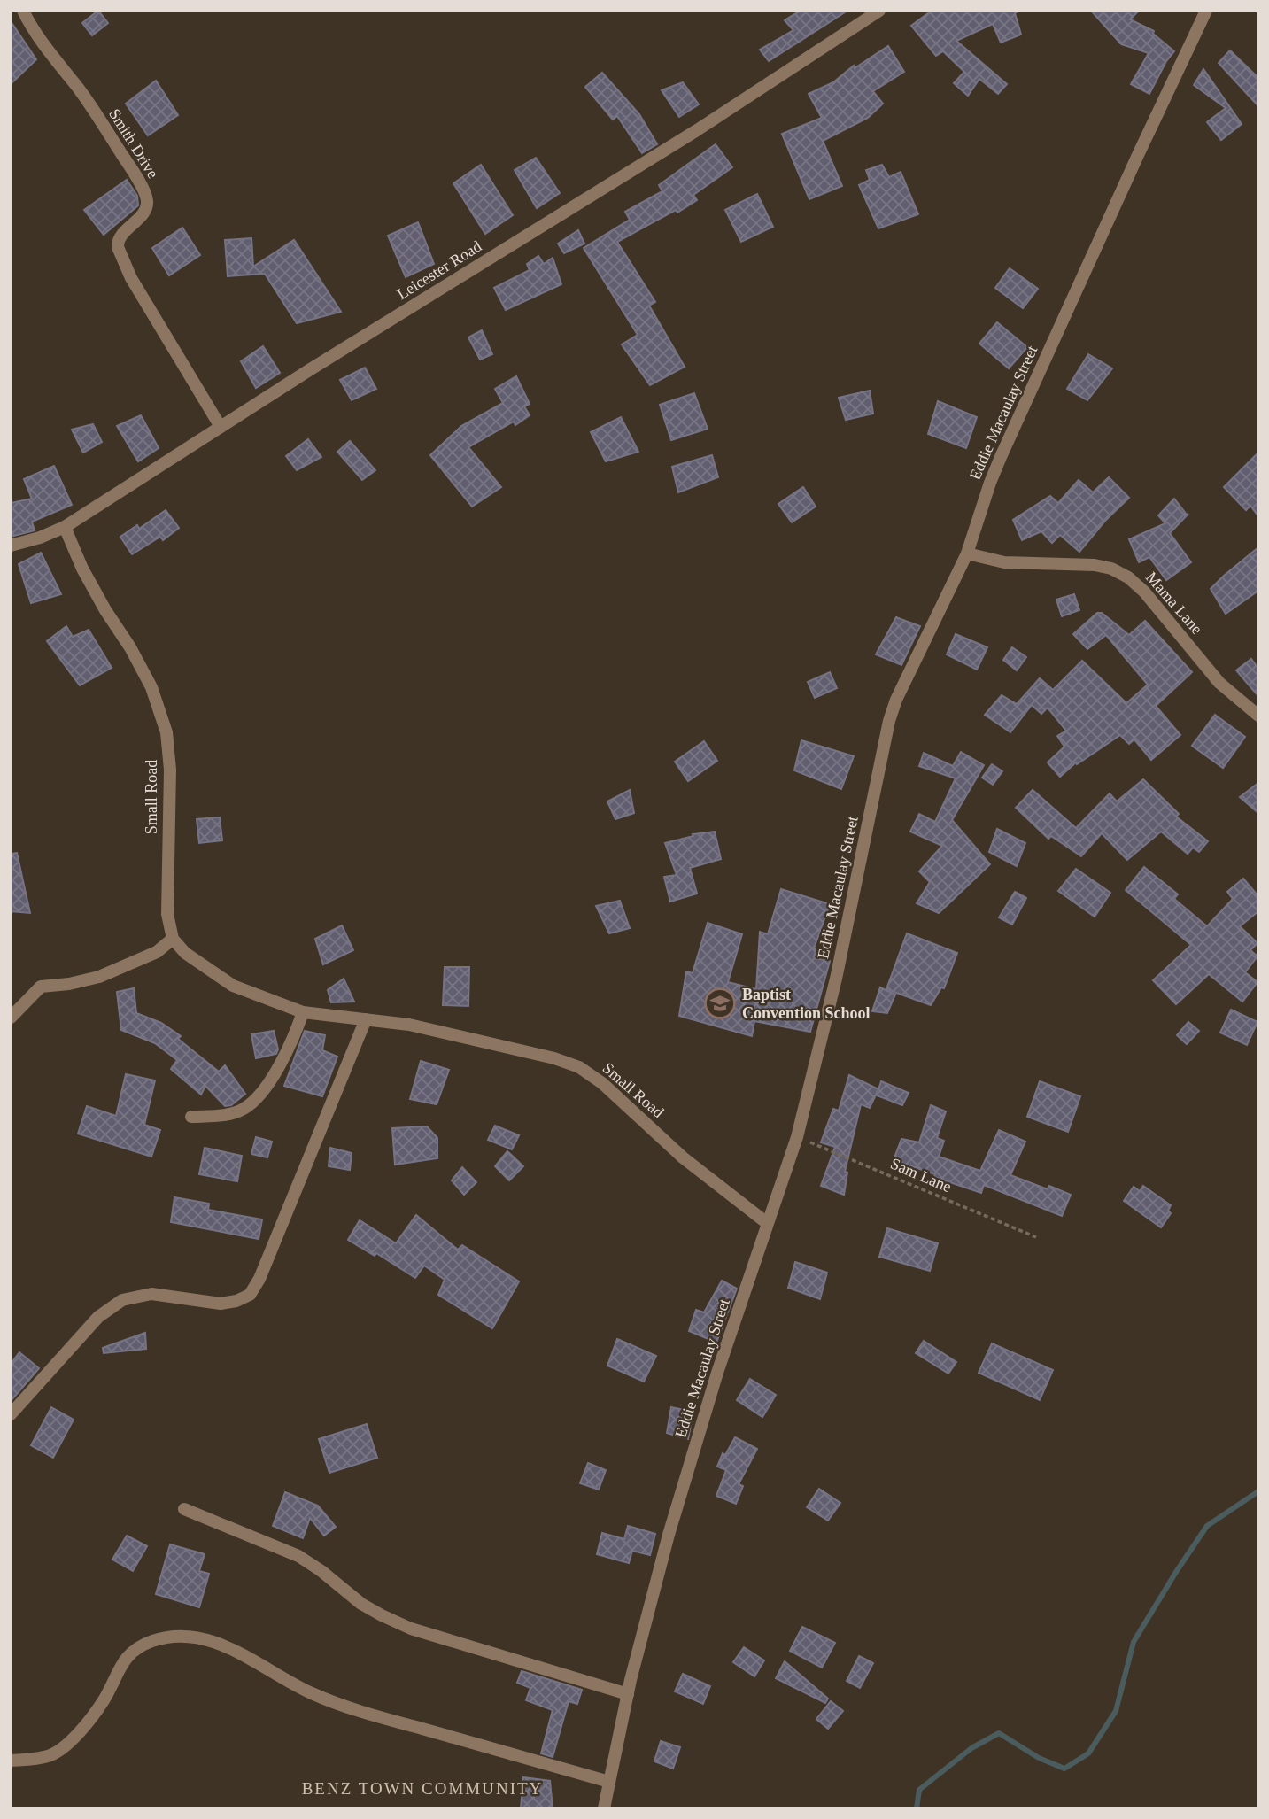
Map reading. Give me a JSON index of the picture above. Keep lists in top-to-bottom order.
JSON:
{
  "streets": {
    "street": [
      "Smith Drive",
      "Leicester Road",
      "Eddie Macaulay Street",
      "Mama Lane",
      "Small Road"
    ],
    "path": ["Sam Lane"]
  },
  "crossings": [
    ["Smith Drive", "Leicester Road"],
    ["Leicester Road", "Small Road"],
    ["Eddie Macaulay Street", "Mama Lane"],
    ["Eddie Macaulay Street", "Small Road"],
    ["Eddie Macaulay Street", "Sam Lane"]
  ],
  "districts": ["BENZ TOWN COMMUNITY"],
  "places": {
    "school or university": ["Baptist Convention School"]
  }
}
